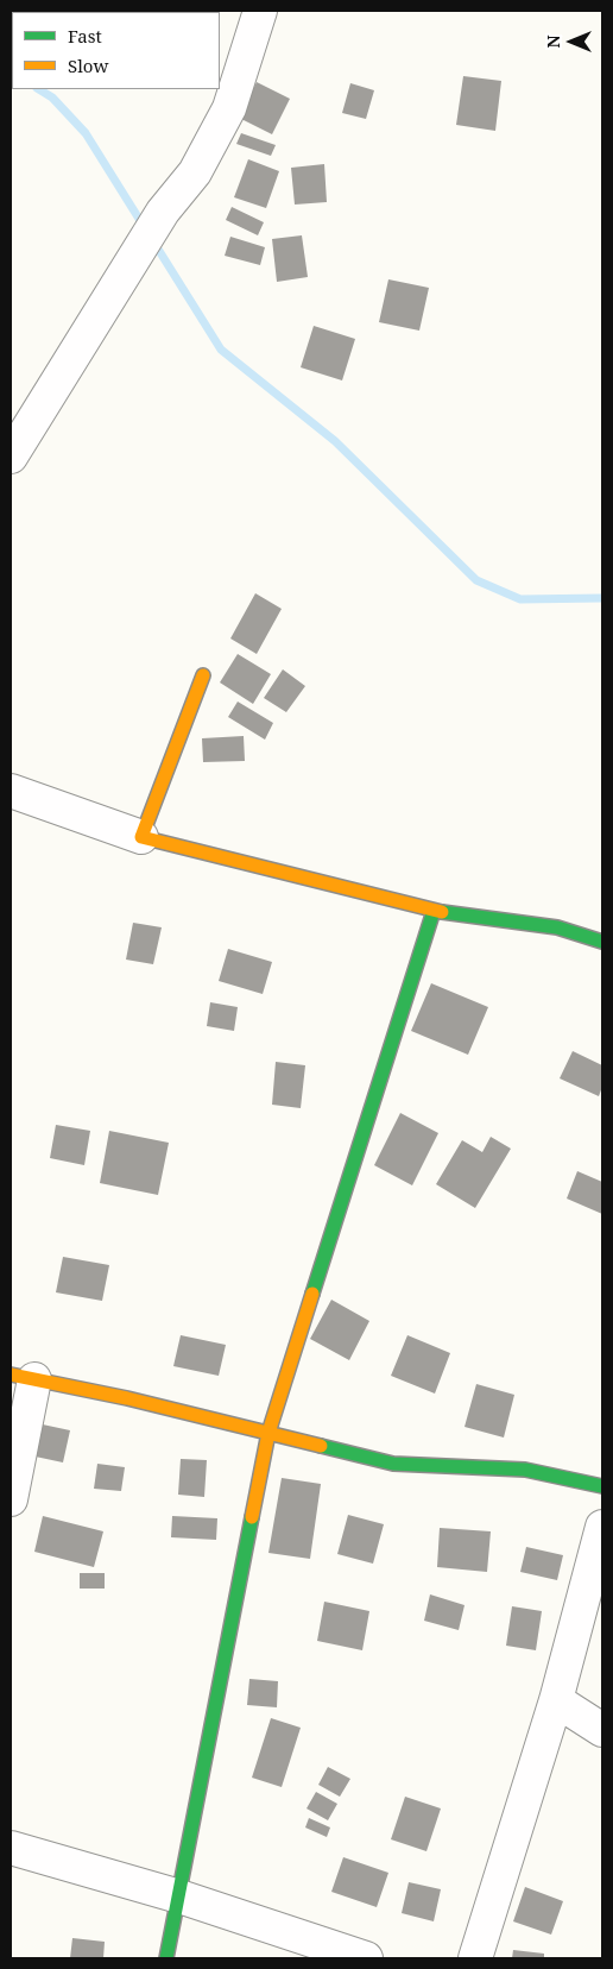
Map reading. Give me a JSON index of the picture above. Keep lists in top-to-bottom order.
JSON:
{
  "legend": ["Fast", "Slow"],
  "north": "left"
}
